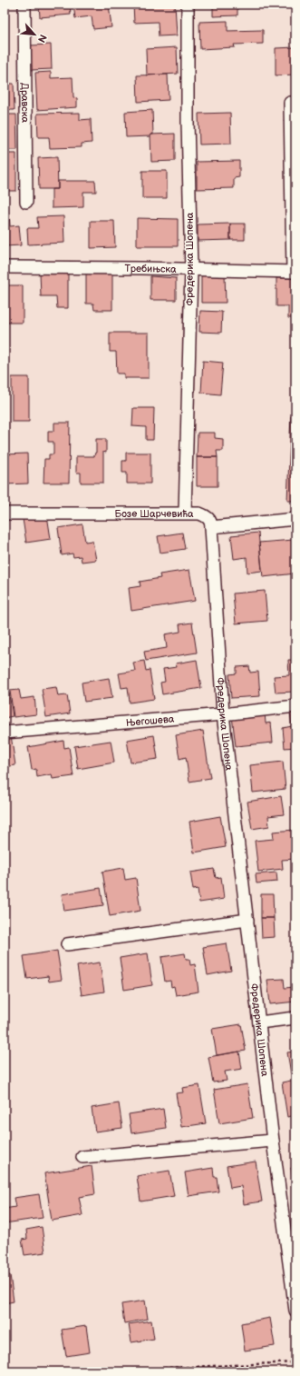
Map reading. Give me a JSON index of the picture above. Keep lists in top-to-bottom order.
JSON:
{
  "streets": {
    "street": [
      "Дравска",
      "Фредерика Шопена",
      "Требињска",
      "Бозе Шарчевића",
      "Његошева"
    ]
  },
  "crossings": [
    ["Фредерика Шопена", "Требињска"],
    ["Фредерика Шопена", "Бозе Шарчевића"],
    ["Фредерика Шопена", "Његошева"]
  ],
  "north": "bottom right"
}
